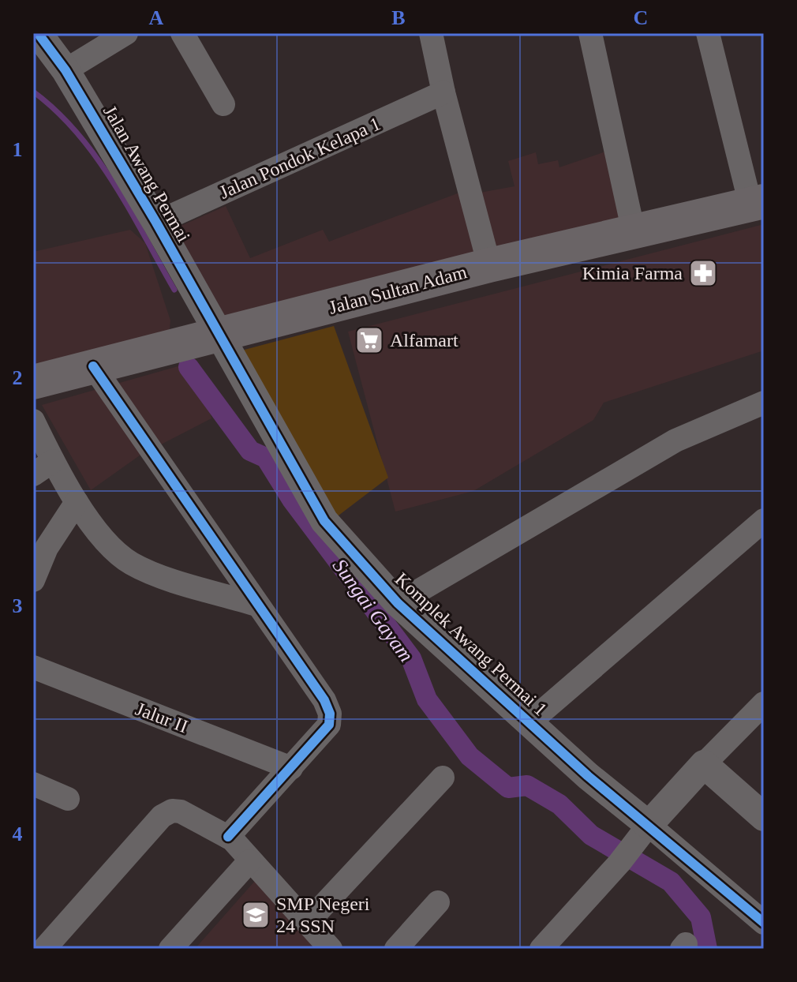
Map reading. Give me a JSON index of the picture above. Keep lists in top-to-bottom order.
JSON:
{
  "streets": {
    "main road": ["Jalan Sultan Adam"],
    "street": [
      "Jalan Pondok Kelapa 1",
      "Jalan Awang Permai",
      "Komplek Awang Permai 1",
      "Jalur II"
    ]
  },
  "crossings": [
    ["Jalan Pondok Kelapa 1", "Jalan Awang Permai"],
    ["Jalan Awang Permai", "Jalan Sultan Adam"],
    ["Jalan Awang Permai", "Komplek Awang Permai 1"],
    ["Jalan Sultan Adam", "Komplek Awang Permai 1"]
  ],
  "water": ["Sungai Gayam"],
  "places": {
    "pharmacy": ["Kimia Farma"],
    "supermarket": ["Alfamart"],
    "school or university": ["SMP Negeri 24 SSN"]
  },
  "grid": {
    "columns": ["A", "B", "C"],
    "rows": [
      "1",
      "2",
      "3",
      "4"
    ]
  }
}
